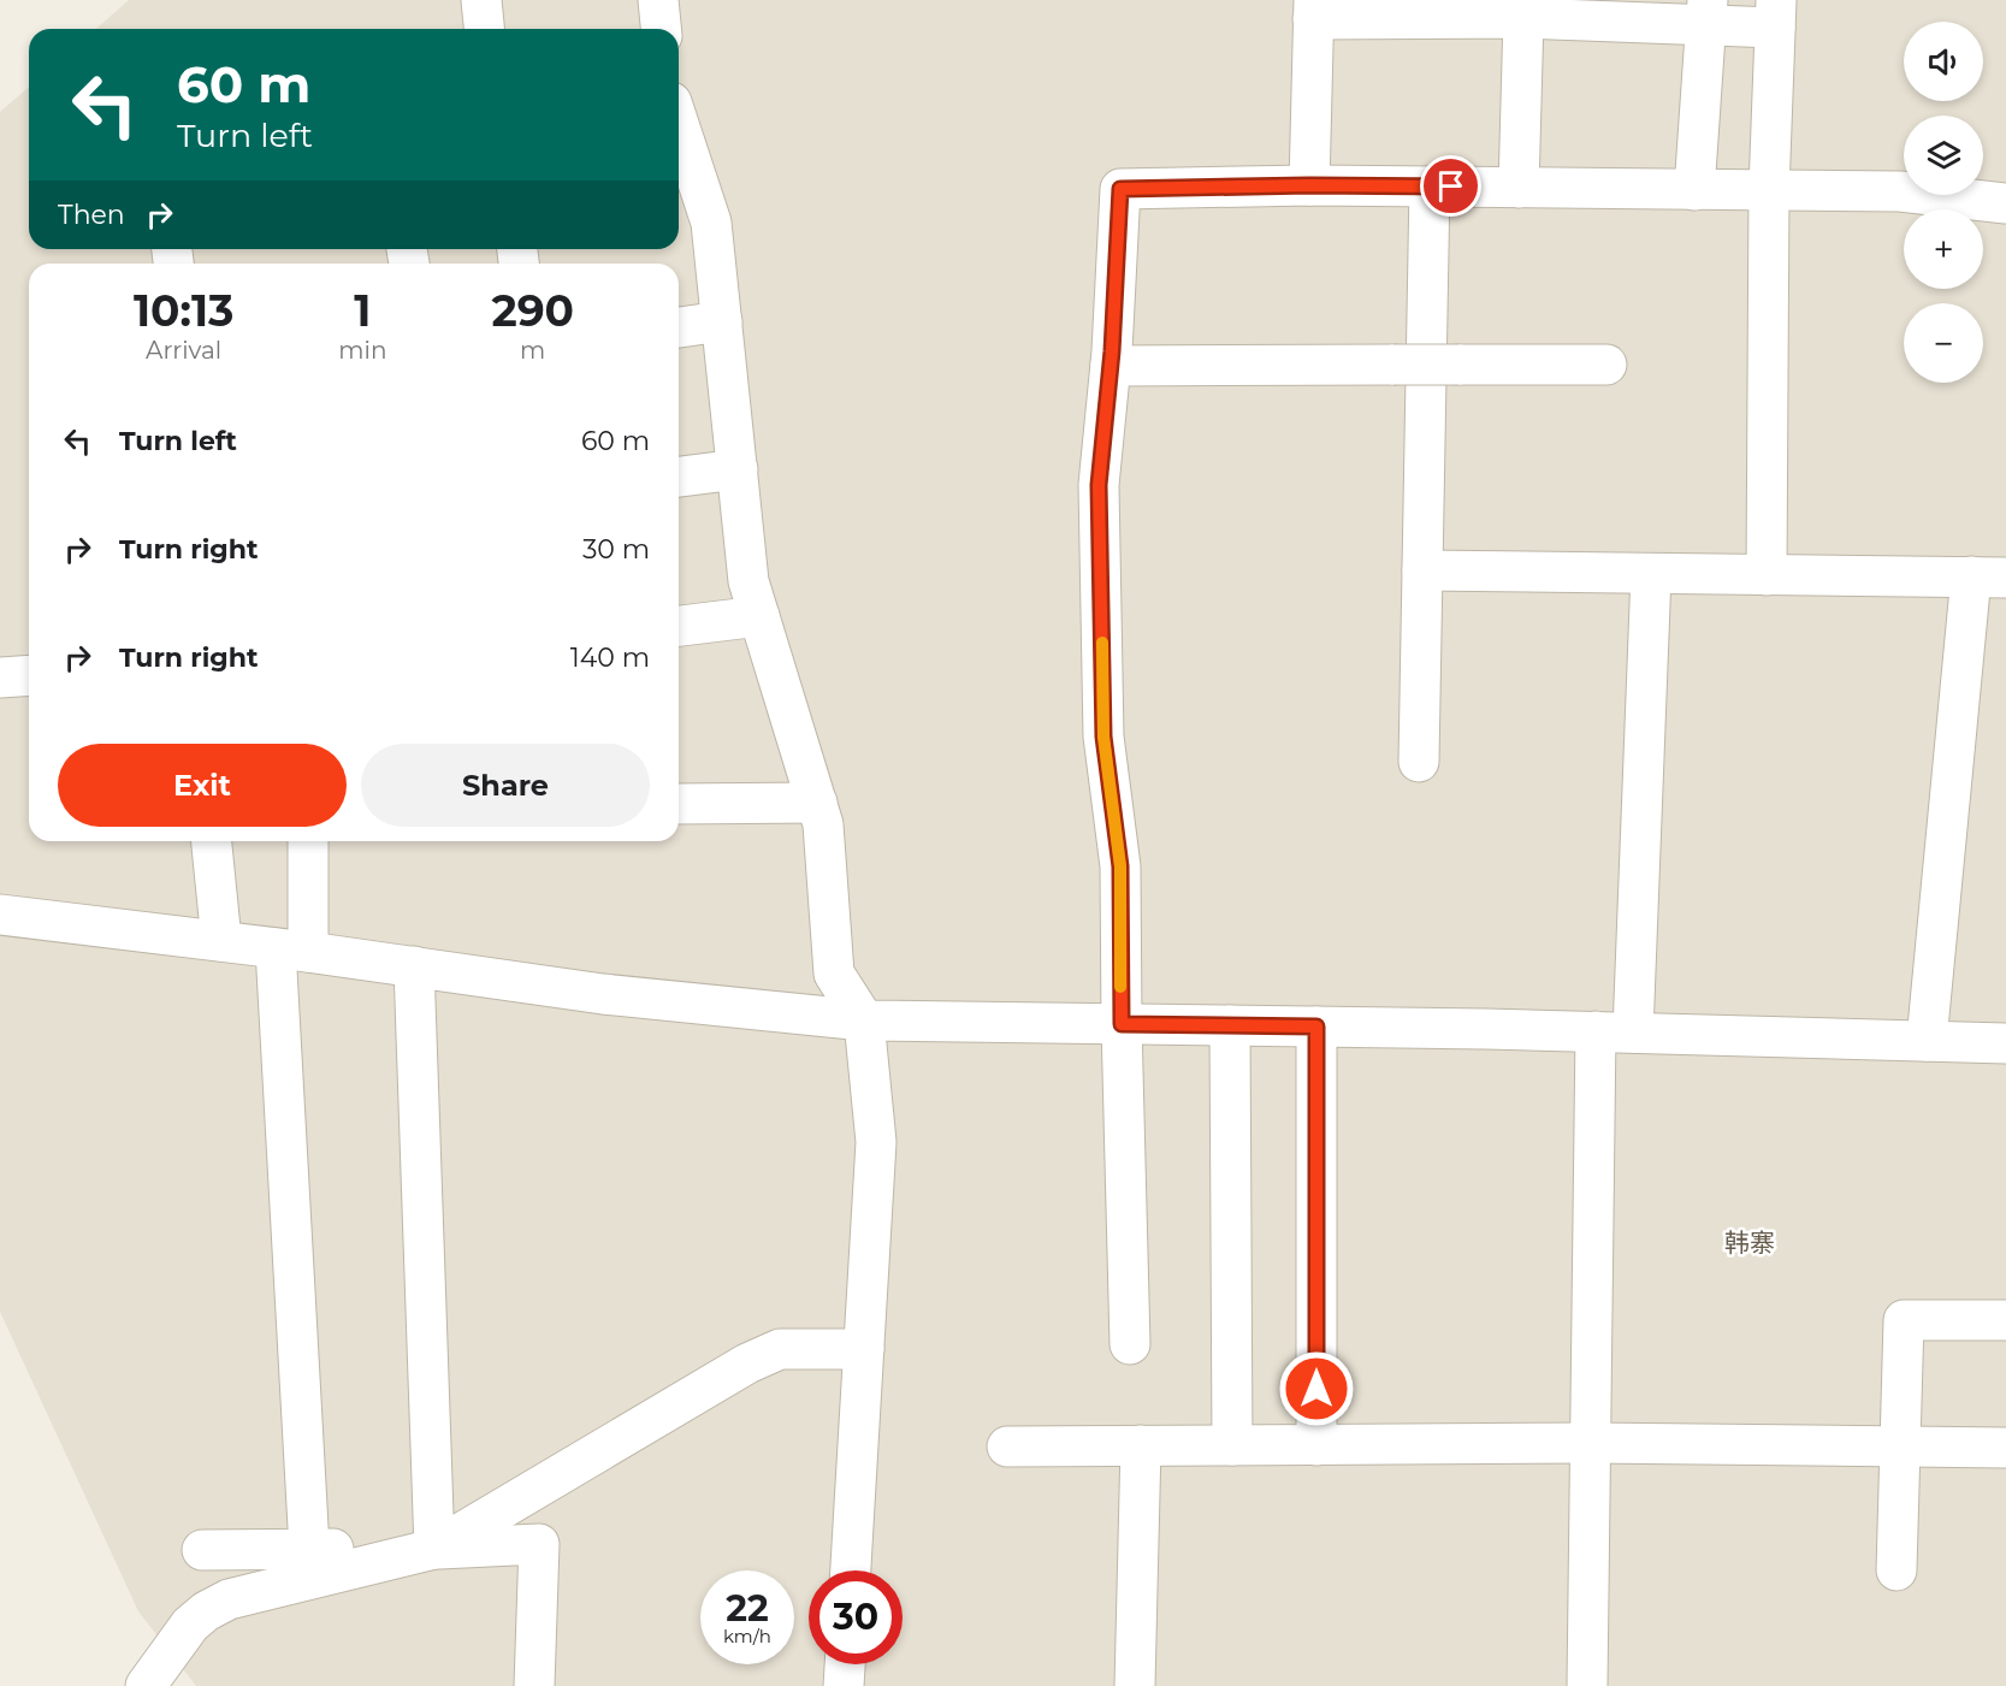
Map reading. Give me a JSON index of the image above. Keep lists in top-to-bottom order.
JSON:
{
  "districts": ["韩寨"],
  "page": {
    "map_buttons": ["+", "−"],
    "turn": ["60 m", "Turn left"],
    "then": "Then",
    "eta": [
      "10:13",
      "Arrival",
      "1",
      "min",
      "290",
      "m"
    ],
    "list": [
      {
        "name": "Turn left",
        "value": "60 m"
      },
      {
        "name": "Turn right",
        "value": "30 m"
      },
      {
        "name": "Turn right",
        "value": "140 m"
      }
    ],
    "buttons": ["Exit", "Share"],
    "speed": "22 km/h",
    "limit": "30"
  }
}
